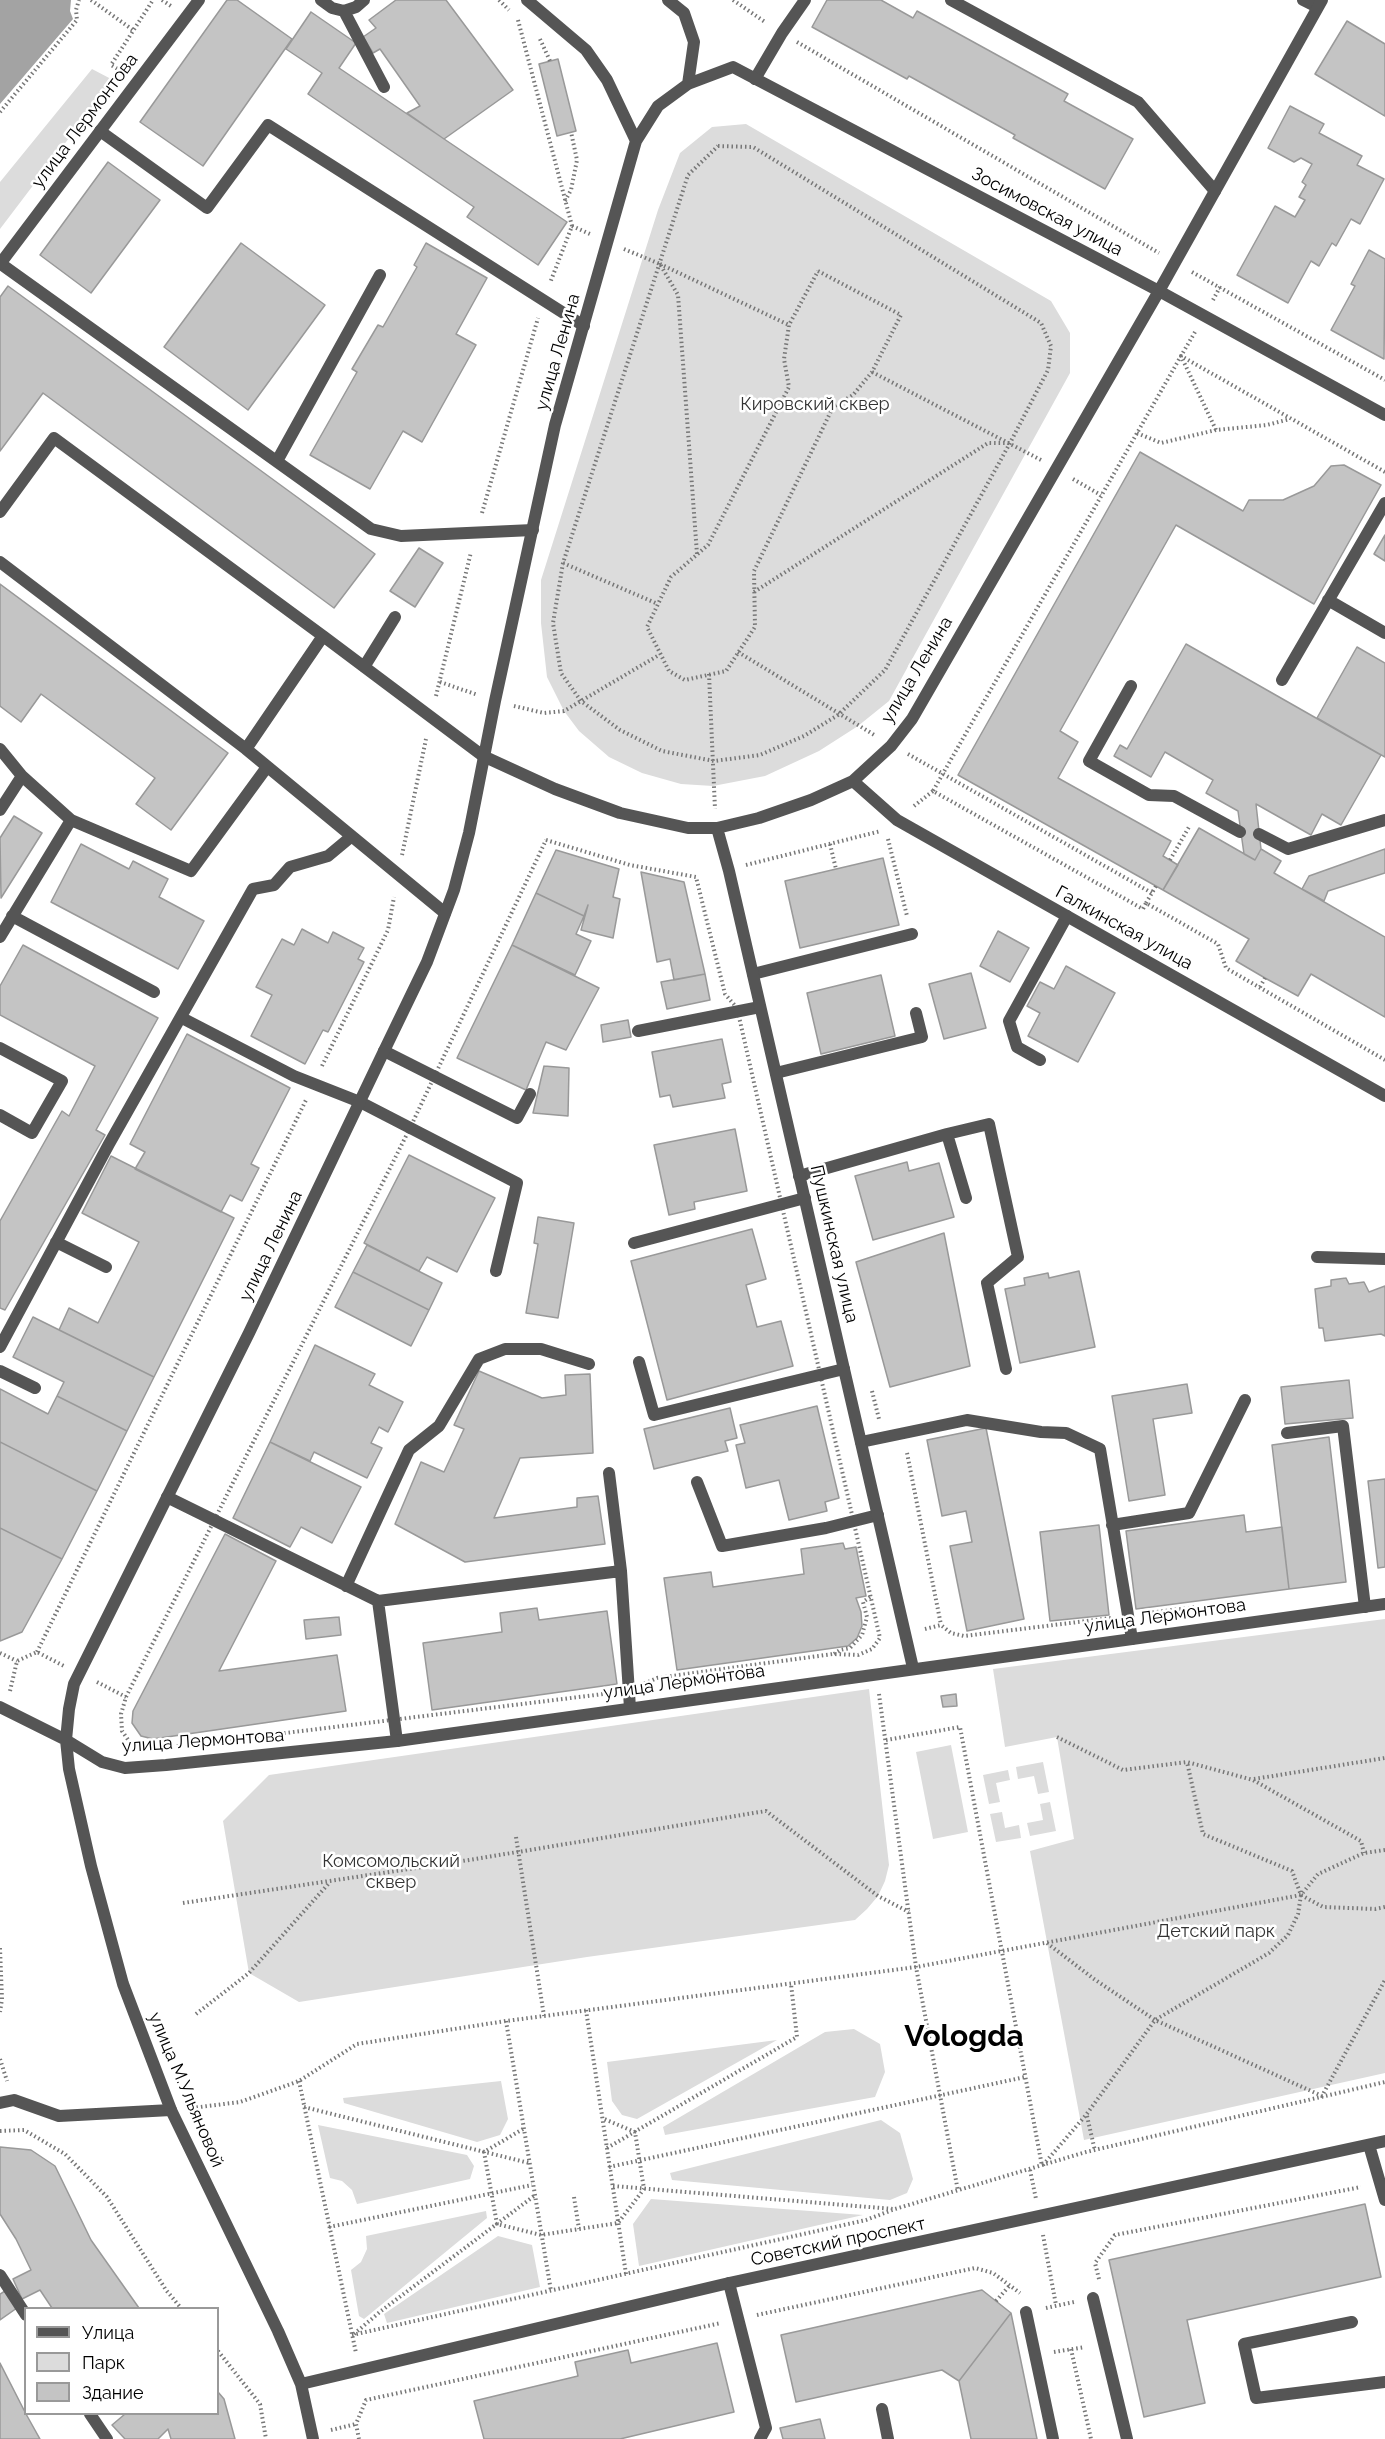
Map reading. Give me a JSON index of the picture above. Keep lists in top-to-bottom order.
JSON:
{
  "streets": {
    "street": [
      "улица Лермонтова",
      "Зосимовская улица",
      "улица Ленина",
      "Галкинская улица",
      "Пушкинская улица",
      "улица М.Ульяновой",
      "Советский проспект"
    ]
  },
  "crossings": [
    ["улица Лермонтова", "улица Ленина"],
    ["улица Лермонтова", "Пушкинская улица"],
    ["улица Лермонтова", "улица М.Ульяновой"],
    ["Зосимовская улица", "улица Ленина"],
    ["улица Ленина", "Галкинская улица"],
    ["улица Ленина", "Пушкинская улица"],
    ["улица Ленина", "улица М.Ульяновой"],
    ["улица М.Ульяновой", "Советский проспект"]
  ],
  "districts": ["Vologda"],
  "parks": ["Кировский сквер", "Комсомольский сквер", "Детский парк"],
  "legend": ["Улица", "Парк", "Здание"]
}
